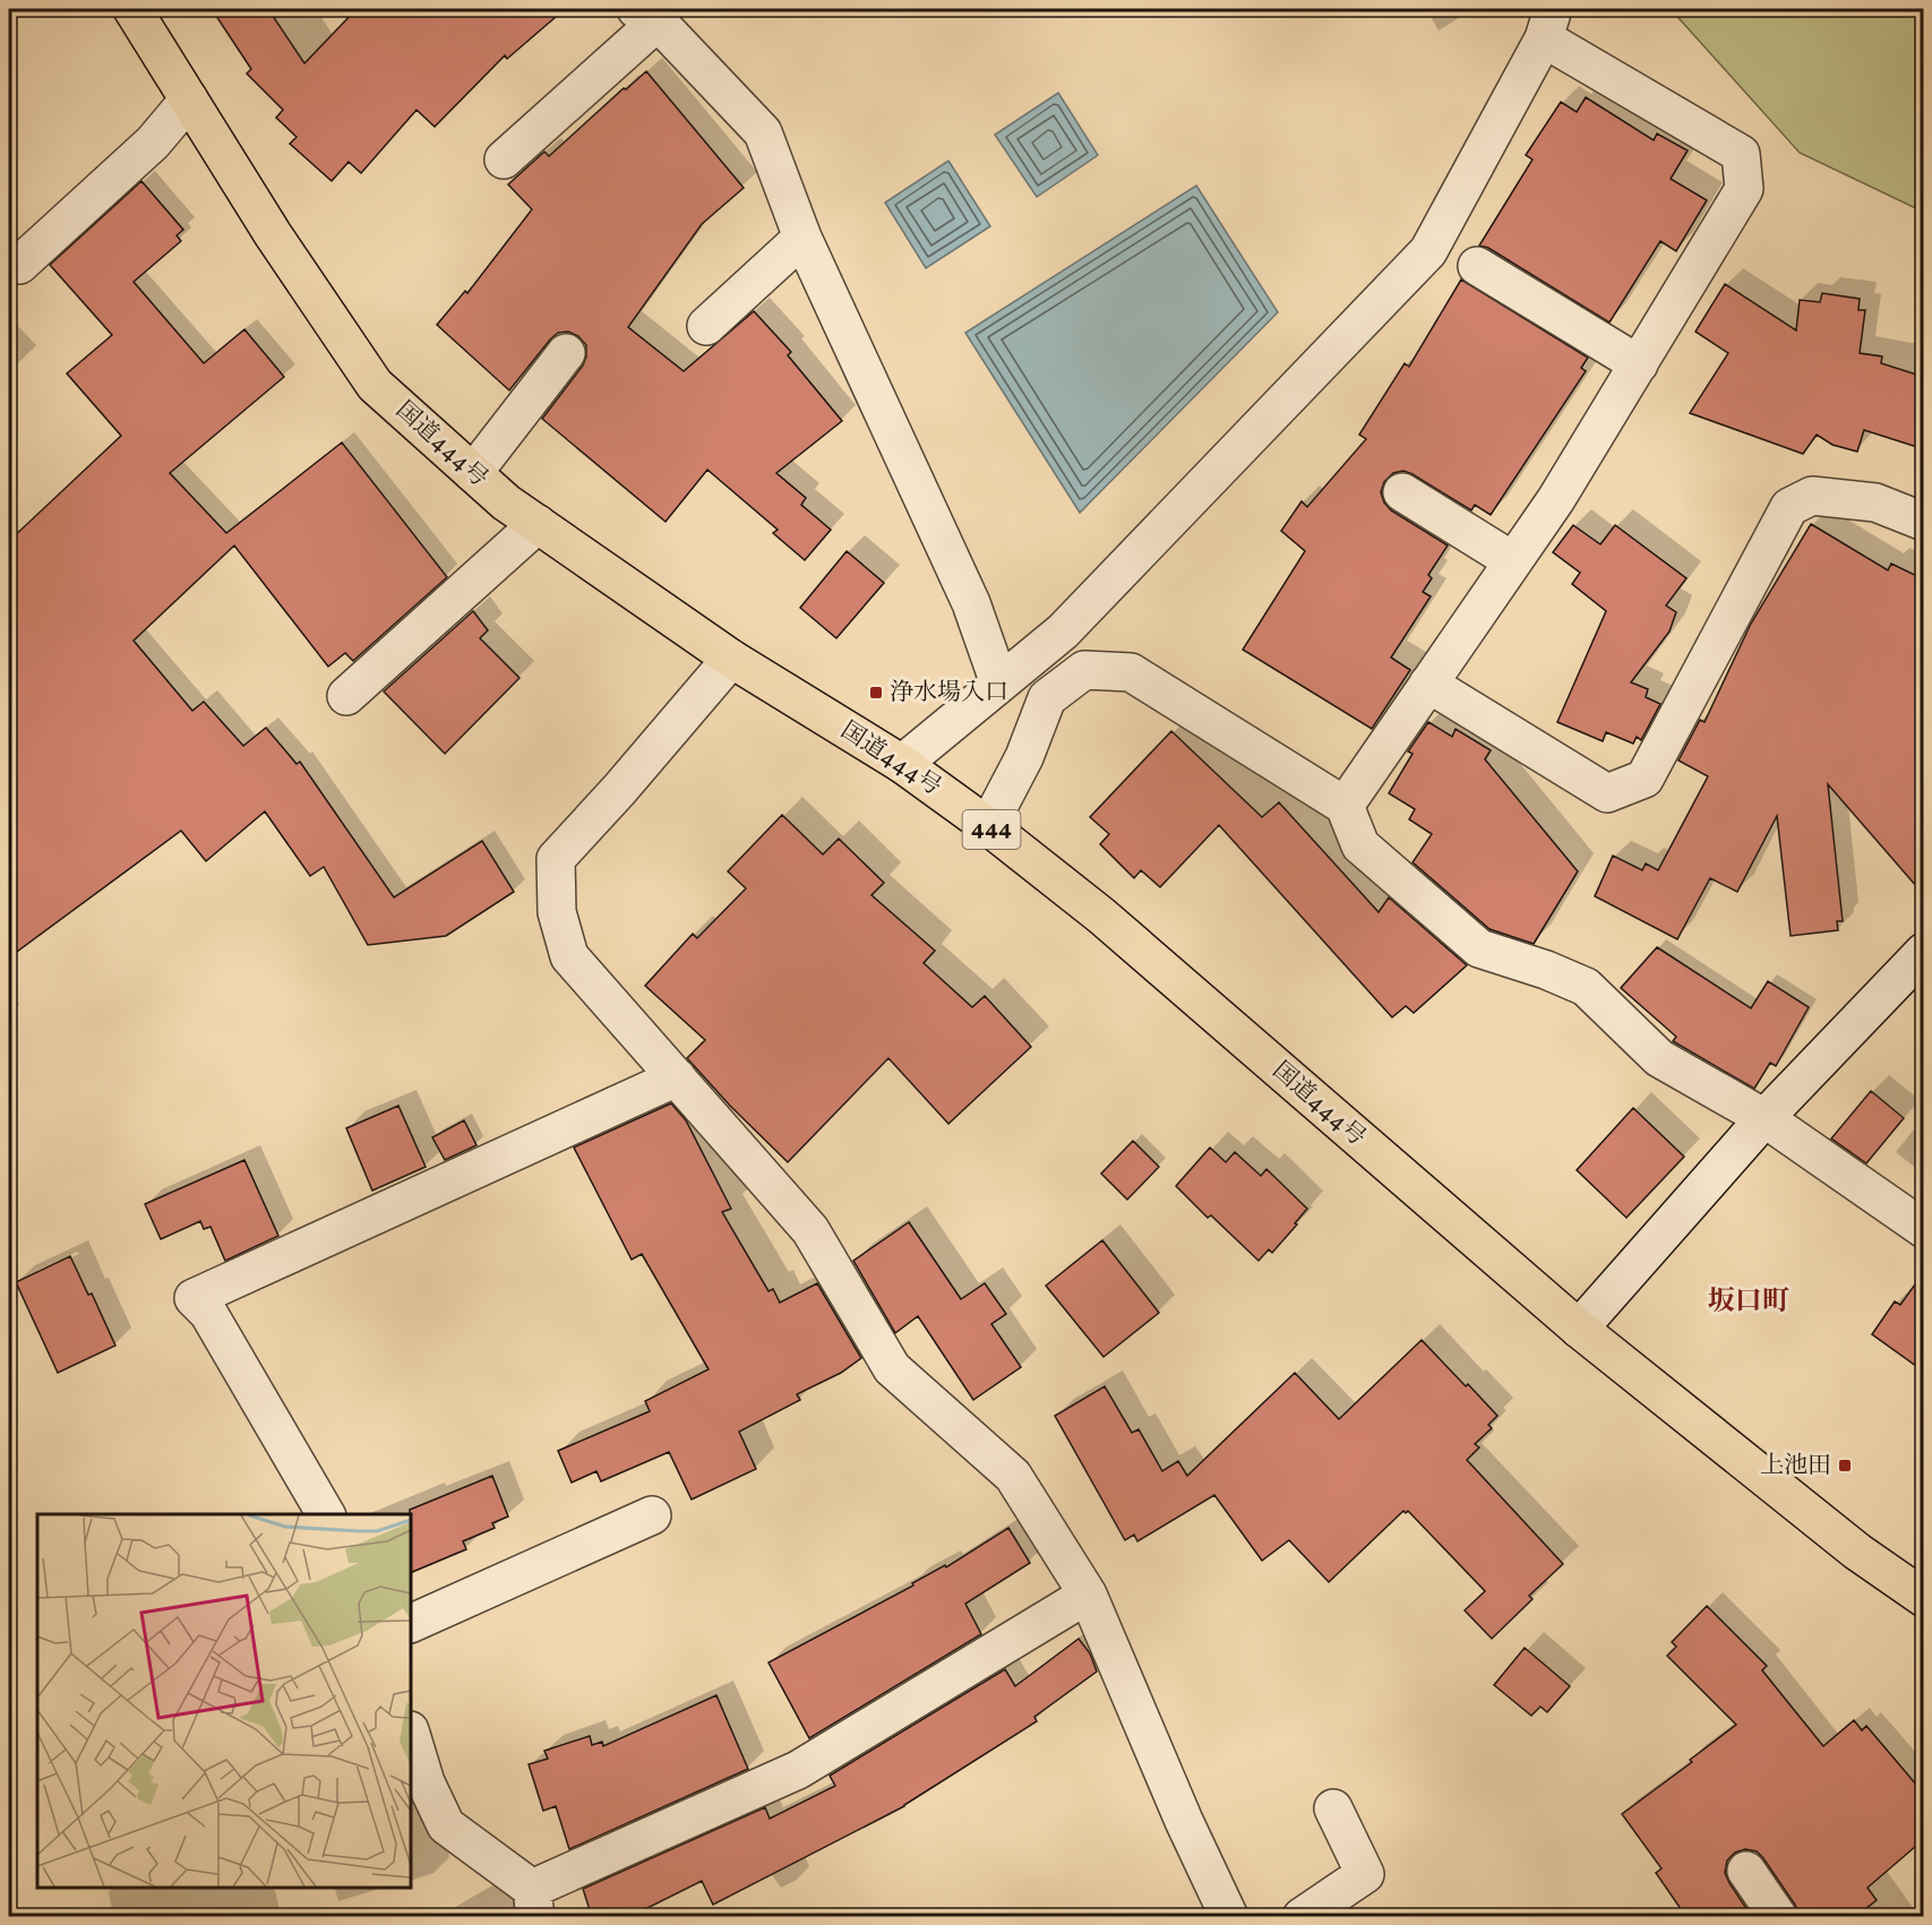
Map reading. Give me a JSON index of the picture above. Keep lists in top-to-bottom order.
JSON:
{
  "streets": {
    "highway": ["国道444号", "444"]
  },
  "districts": ["坂口町"],
  "places": {
    "transit": ["浄水場入口", "上池田"]
  }
}
